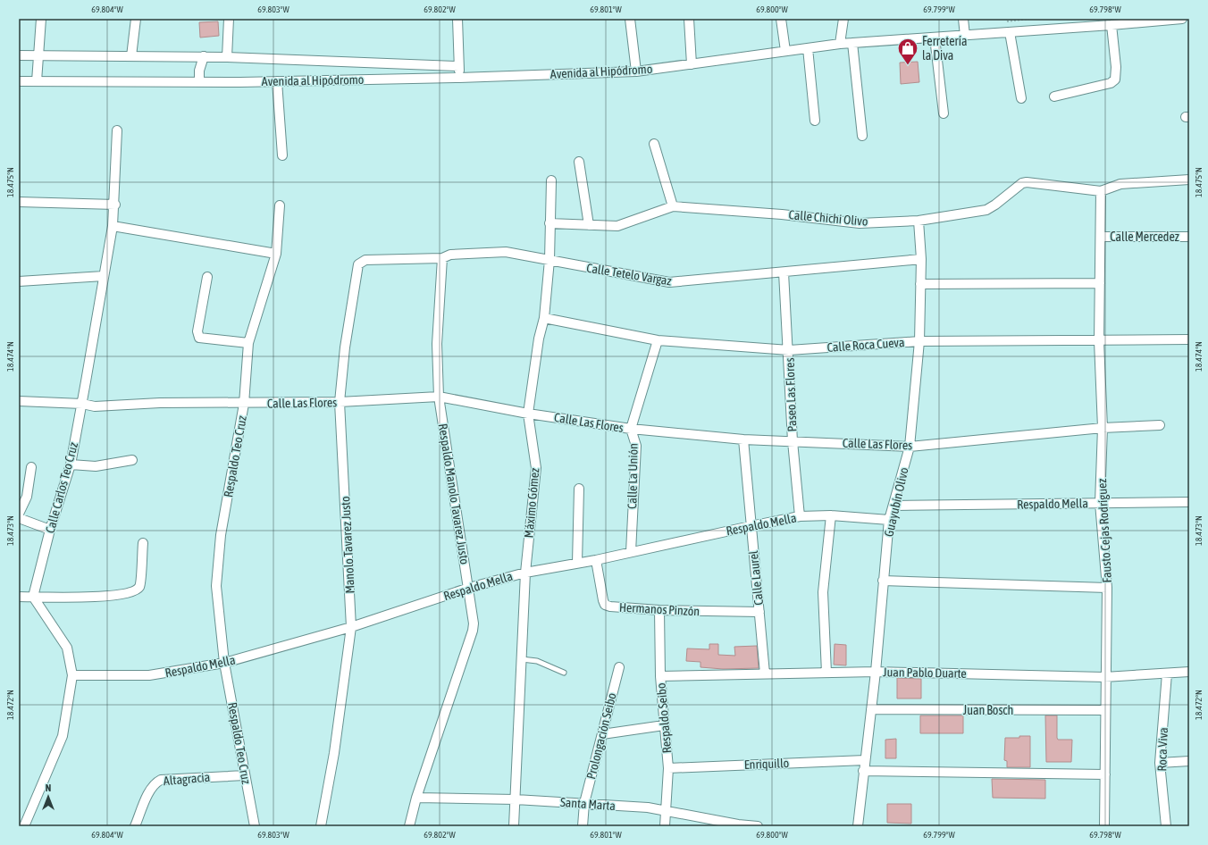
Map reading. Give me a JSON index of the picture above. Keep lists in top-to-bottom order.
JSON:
{
  "streets": {
    "street": [
      "Avenida al Hipódromo",
      "Calle Chichi Olivo",
      "Calle Mercedez",
      "Calle Tetelo Vargaz",
      "Calle Roca Cueva",
      "Paseo Las Flores",
      "Calle Las Flores",
      "Respaldo Teo Cruz",
      "Calle La Unión",
      "Calle Carlos Teo Cruz",
      "Respaldo Manolo Tavarez Justo",
      "Guayubín Olivo",
      "Máximo Gómez",
      "Respaldo Mella",
      "Fausto Cejas Rodríguez",
      "Manolo Tavarez Justo",
      "Calle Laurel",
      "Hermanos Pinzón",
      "Juan Pablo Duarte",
      "Juan Bosch",
      "Respaldo Seibo",
      "Prolongación Seibo",
      "Roca Viva",
      "Enriquillo",
      "Altagracia",
      "Santa Marta"
    ]
  },
  "crossings": [
    ["Calle Chichi Olivo", "Guayubín Olivo"],
    ["Calle Chichi Olivo", "Máximo Gómez"],
    ["Calle Chichi Olivo", "Fausto Cejas Rodríguez"],
    ["Calle Mercedez", "Fausto Cejas Rodríguez"],
    ["Calle Tetelo Vargaz", "Paseo Las Flores"],
    ["Calle Tetelo Vargaz", "Respaldo Manolo Tavarez Justo"],
    ["Calle Tetelo Vargaz", "Guayubín Olivo"],
    ["Calle Tetelo Vargaz", "Máximo Gómez"],
    ["Calle Tetelo Vargaz", "Manolo Tavarez Justo"],
    ["Calle Roca Cueva", "Paseo Las Flores"],
    ["Calle Roca Cueva", "Calle La Unión"],
    ["Calle Roca Cueva", "Guayubín Olivo"],
    ["Calle Roca Cueva", "Máximo Gómez"],
    ["Calle Roca Cueva", "Fausto Cejas Rodríguez"],
    ["Paseo Las Flores", "Calle Las Flores"],
    ["Paseo Las Flores", "Respaldo Mella"],
    ["Calle Las Flores", "Respaldo Teo Cruz"],
    ["Calle Las Flores", "Calle La Unión"],
    ["Calle Las Flores", "Calle Carlos Teo Cruz"],
    ["Calle Las Flores", "Respaldo Manolo Tavarez Justo"],
    ["Calle Las Flores", "Guayubín Olivo"],
    ["Calle Las Flores", "Máximo Gómez"],
    ["Calle Las Flores", "Fausto Cejas Rodríguez"],
    ["Calle Las Flores", "Manolo Tavarez Justo"],
    ["Calle Las Flores", "Calle Laurel"],
    ["Respaldo Teo Cruz", "Respaldo Mella"],
    ["Respaldo Teo Cruz", "Altagracia"],
    ["Calle La Unión", "Respaldo Mella"],
    ["Respaldo Manolo Tavarez Justo", "Respaldo Mella"],
    ["Respaldo Manolo Tavarez Justo", "Santa Marta"],
    ["Guayubín Olivo", "Respaldo Mella"],
    ["Guayubín Olivo", "Juan Pablo Duarte"],
    ["Guayubín Olivo", "Juan Bosch"],
    ["Guayubín Olivo", "Enriquillo"],
    ["Máximo Gómez", "Respaldo Mella"],
    ["Máximo Gómez", "Santa Marta"],
    ["Respaldo Mella", "Fausto Cejas Rodríguez"],
    ["Respaldo Mella", "Manolo Tavarez Justo"],
    ["Respaldo Mella", "Calle Laurel"],
    ["Respaldo Mella", "Hermanos Pinzón"],
    ["Fausto Cejas Rodríguez", "Juan Pablo Duarte"],
    ["Fausto Cejas Rodríguez", "Juan Bosch"],
    ["Calle Laurel", "Hermanos Pinzón"],
    ["Calle Laurel", "Juan Pablo Duarte"],
    ["Hermanos Pinzón", "Respaldo Seibo"],
    ["Juan Pablo Duarte", "Respaldo Seibo"],
    ["Juan Pablo Duarte", "Roca Viva"],
    ["Respaldo Seibo", "Enriquillo"],
    ["Respaldo Seibo", "Santa Marta"],
    ["Prolongación Seibo", "Santa Marta"]
  ],
  "places": {
    "shop": ["Ferretería la Diva"]
  },
  "north": "top",
  "coordinates": [
    "69.804°W",
    "69.803°W",
    "69.802°W",
    "69.801°W",
    "69.800°W",
    "69.799°W",
    "69.798°W",
    "18.475°N",
    "18.474°N",
    "18.473°N",
    "18.472°N"
  ]
}
